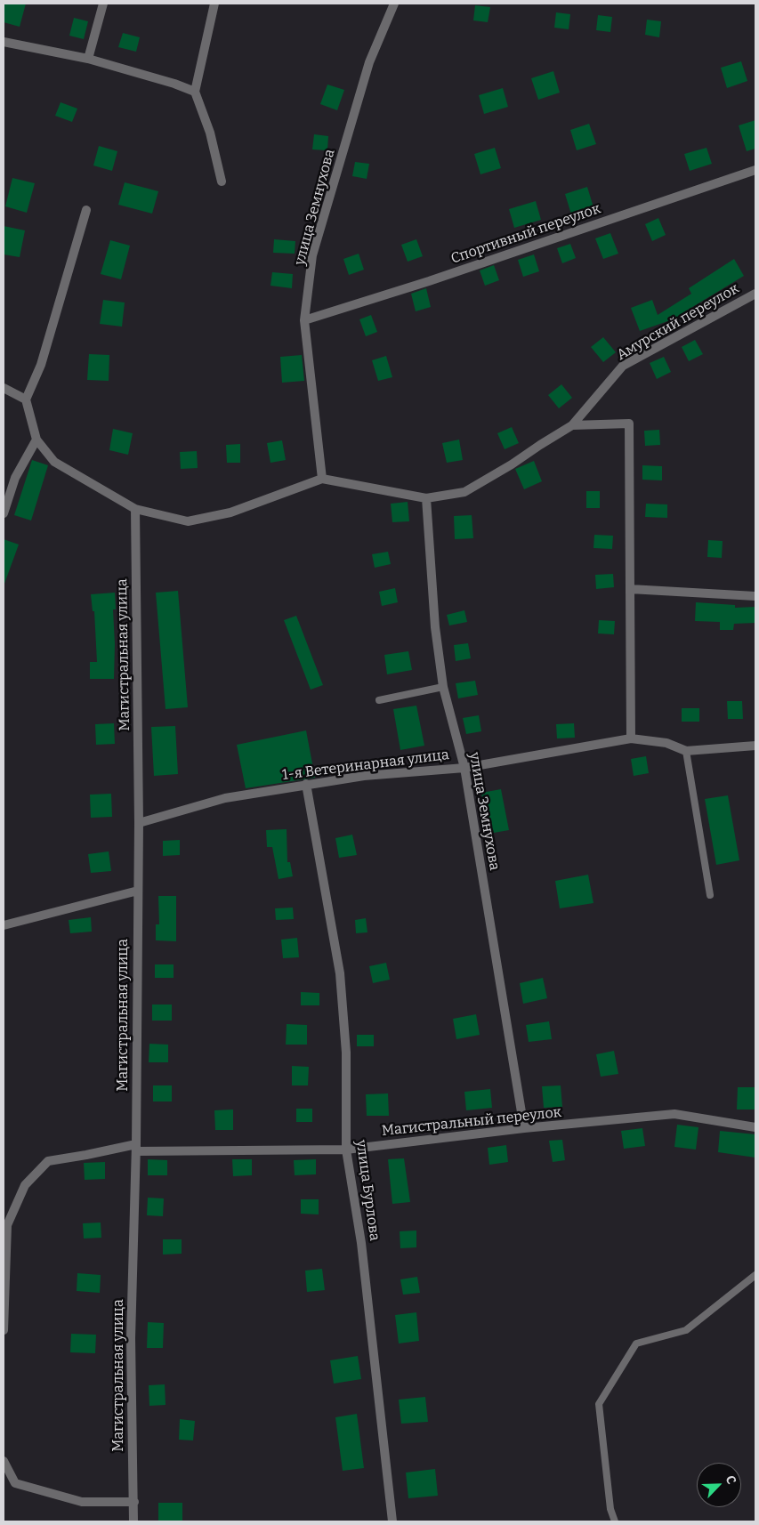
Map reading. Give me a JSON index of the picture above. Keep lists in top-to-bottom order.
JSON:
{
  "streets": {
    "street": [
      "улица Земнухова",
      "Спортивный переулок",
      "Амурский переулок",
      "Магистральная улица",
      "1-я Ветеринарная улица",
      "Магистральный переулок",
      "улица Бурлова"
    ]
  },
  "crossings": [
    ["улица Земнухова", "Спортивный переулок"],
    ["улица Земнухова", "Амурский переулок"],
    ["улица Земнухова", "1-я Ветеринарная улица"],
    ["улица Земнухова", "Магистральный переулок"],
    ["Магистральная улица", "1-я Ветеринарная улица"],
    ["Магистральная улица", "Магистральный переулок"],
    ["1-я Ветеринарная улица", "улица Бурлова"],
    ["Магистральный переулок", "улица Бурлова"]
  ],
  "north": "top right"
}
